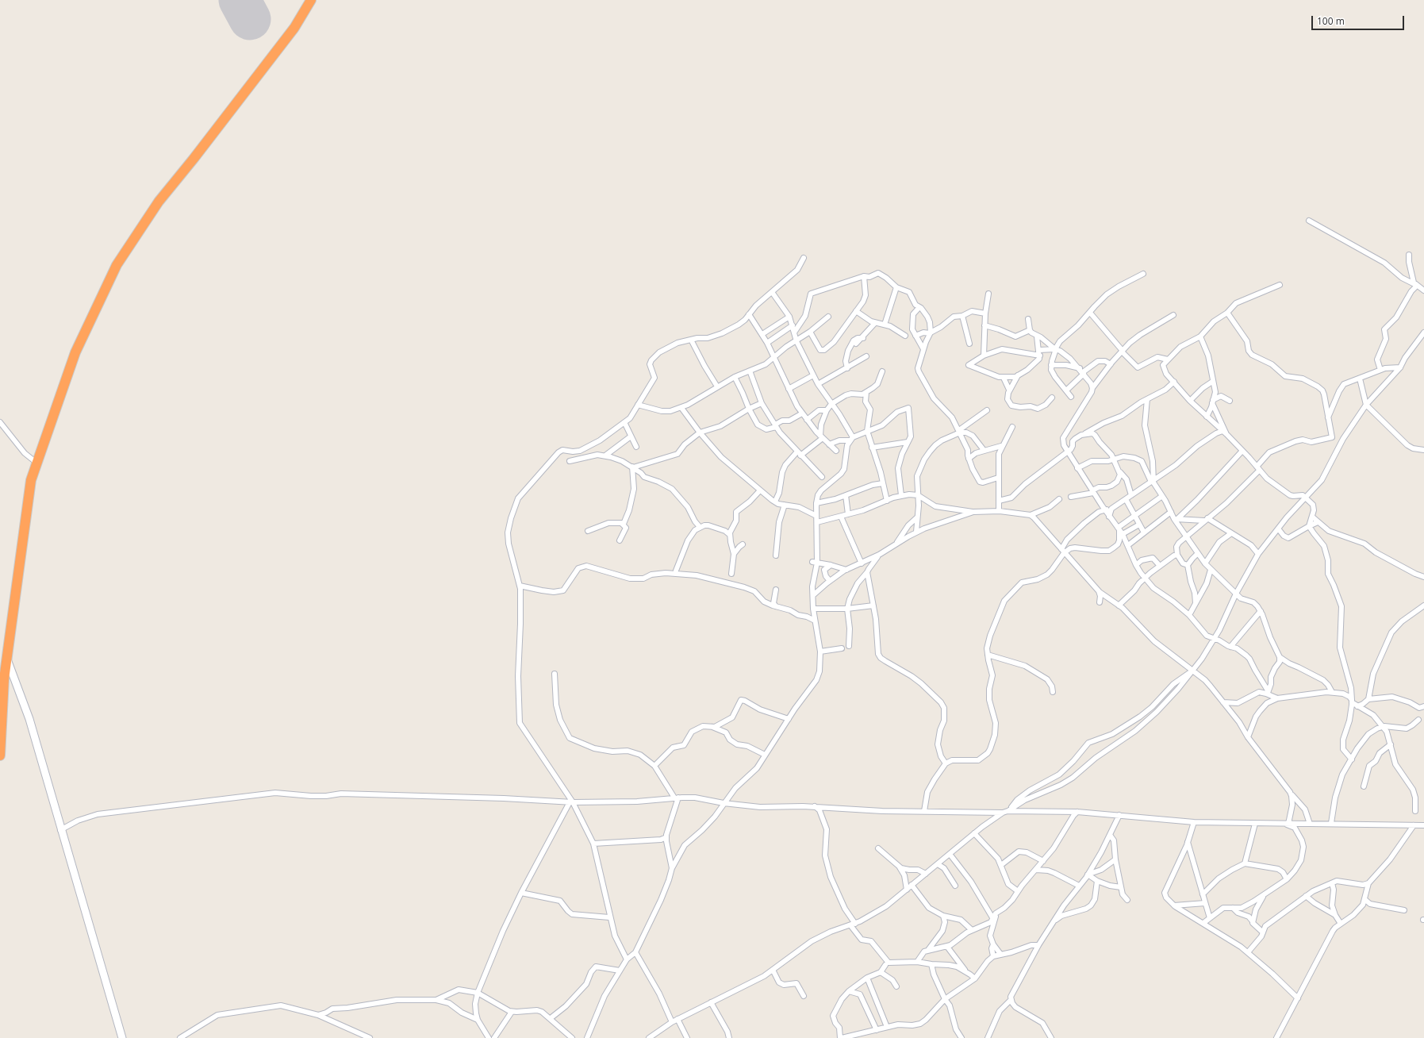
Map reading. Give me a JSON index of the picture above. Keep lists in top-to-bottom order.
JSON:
{
  "scale_bar": "100 m"
}
